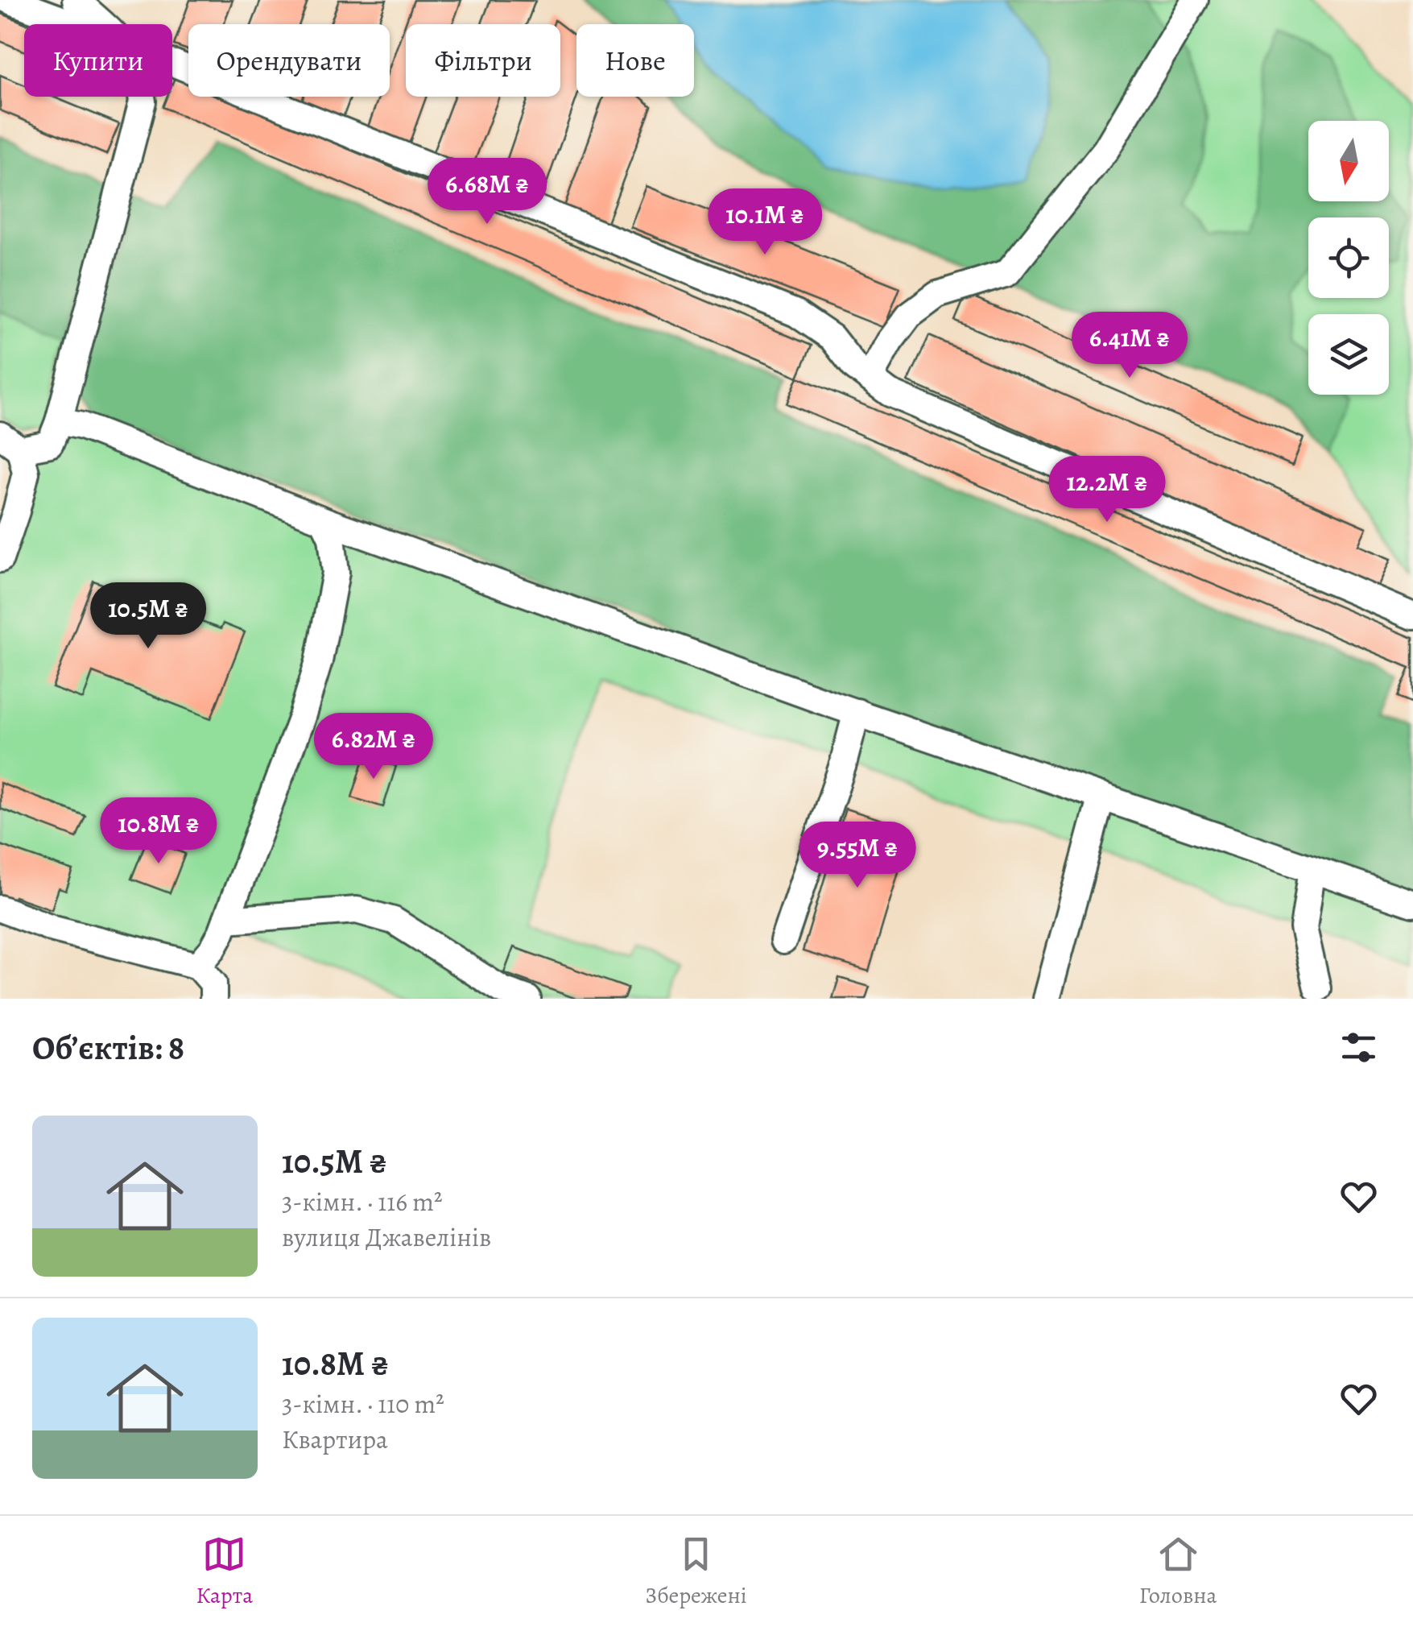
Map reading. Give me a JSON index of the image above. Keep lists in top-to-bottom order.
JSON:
{
  "north": "bottom",
  "page": {
    "chip": [
      "Купити",
      "Орендувати",
      "Фільтри",
      "Нове"
    ],
    "price": [
      "6.68M ₴",
      "10.1M ₴",
      "6.41M ₴",
      "12.2M ₴",
      "10.5M ₴",
      "6.82M ₴",
      "10.8M ₴",
      "9.55M ₴"
    ],
    "heading": "Об’єктів: 8",
    "list": [
      {
        "name": "10.5M ₴",
        "note": "3-кімн. · 116 m² · вулиця Джавелінів"
      },
      {
        "name": "10.8M ₴",
        "note": "3-кімн. · 110 m² · Квартира"
      }
    ],
    "tabs": ["Карта", "Збережені", "Головна"]
  }
}
